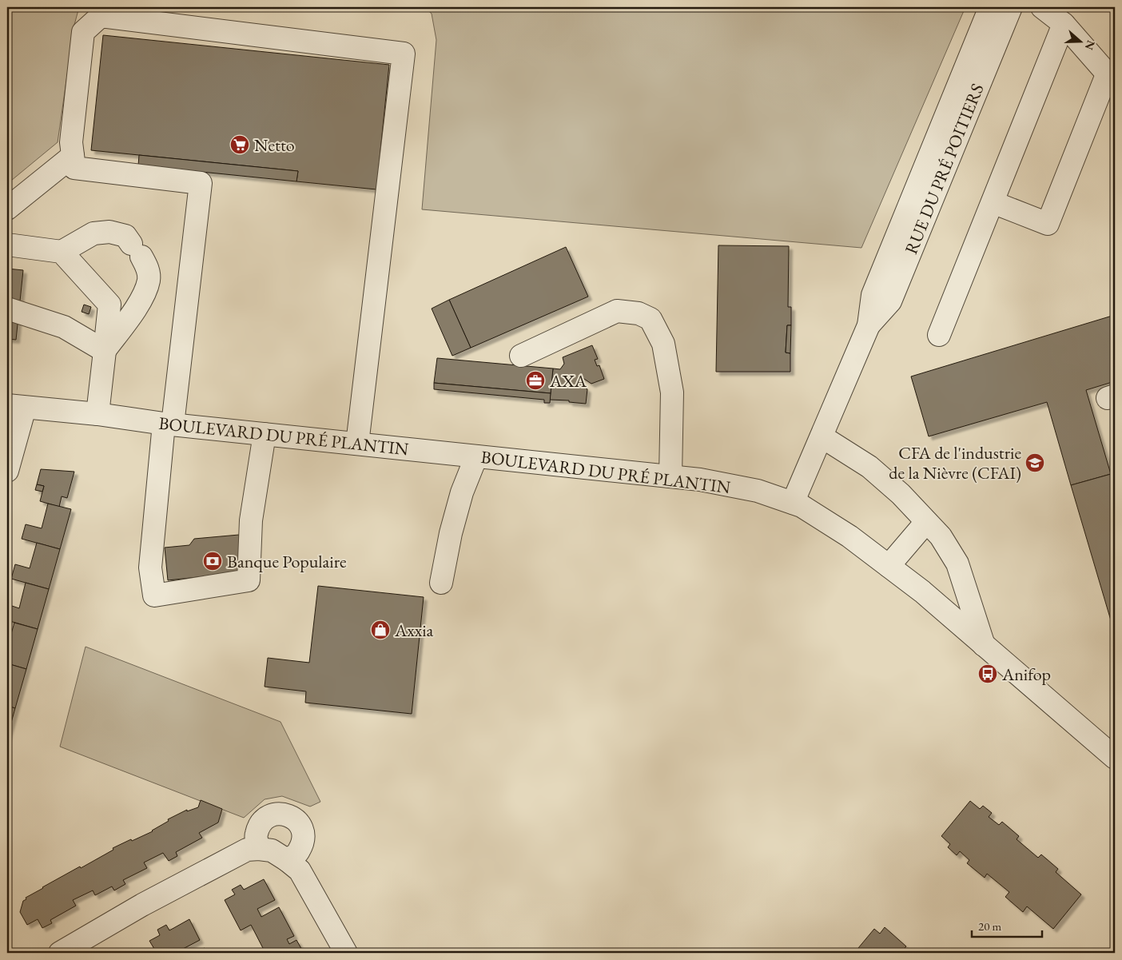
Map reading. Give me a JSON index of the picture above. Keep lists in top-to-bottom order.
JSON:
{
  "streets": {
    "street": ["RUE DU PRÉ POITIERS", "BOULEVARD DU PRÉ PLANTIN"]
  },
  "crossings": [
    ["RUE DU PRÉ POITIERS", "BOULEVARD DU PRÉ PLANTIN"]
  ],
  "places": {
    "supermarket": ["Netto"],
    "office": ["AXA"],
    "school or university": ["CFA de l'industrie de la Nièvre (CFAI)"],
    "bank": ["Banque Populaire"],
    "shop": ["Axxia"],
    "bus stop": ["Anifop"]
  },
  "scale_bar": "20 m",
  "north": "right"
}
